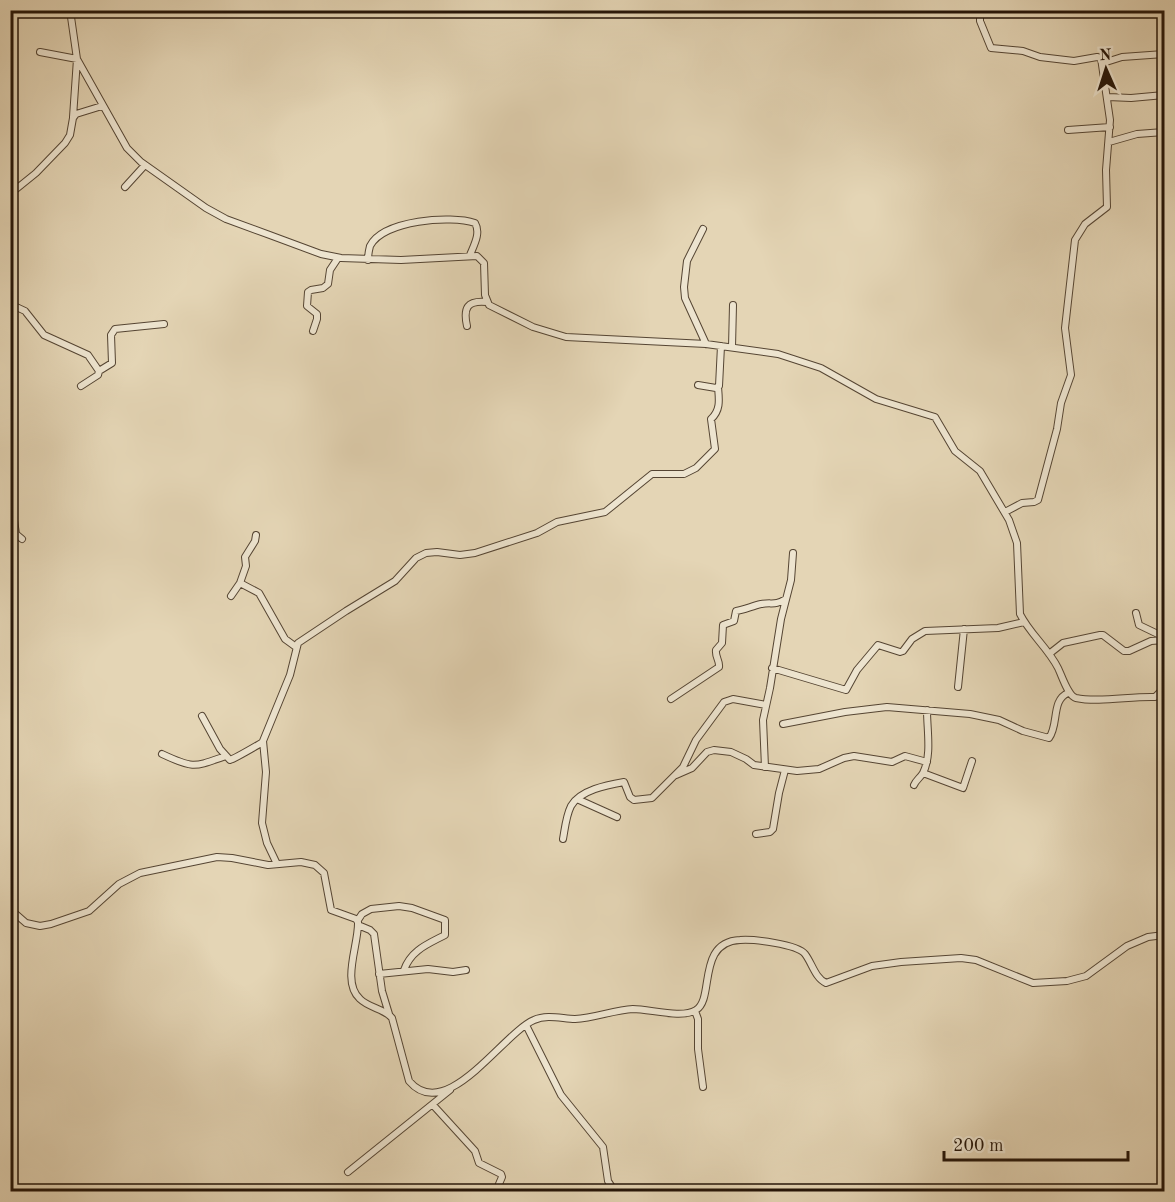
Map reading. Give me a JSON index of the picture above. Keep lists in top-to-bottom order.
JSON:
{
  "scale_bar": "200 m",
  "north": "top"
}
